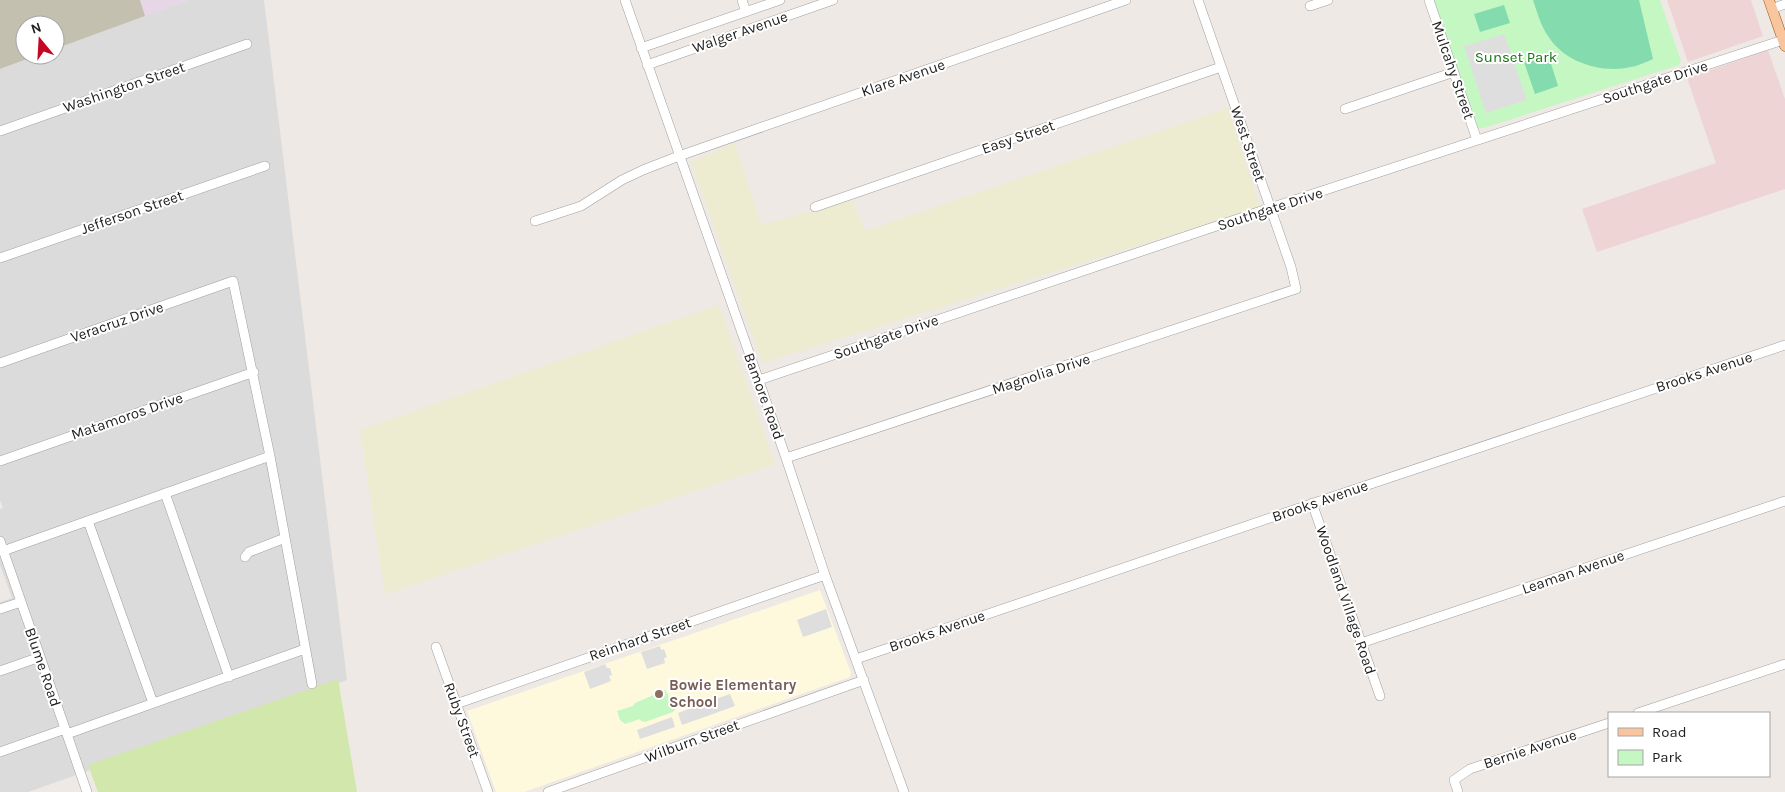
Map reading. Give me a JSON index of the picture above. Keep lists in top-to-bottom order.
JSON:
{
  "streets": {
    "street": [
      "Walger Avenue",
      "Mulcahy Street",
      "Klare Avenue",
      "Southgate Drive",
      "Washington Street",
      "Easy Street",
      "West Street",
      "Jefferson Street",
      "Veracruz Drive",
      "Brooks Avenue",
      "Magnolia Drive",
      "Bamore Road",
      "Matamoros Drive",
      "Leaman Avenue",
      "Woodland Village Road",
      "Reinhard Street",
      "Blume Road",
      "Ruby Street",
      "Wilburn Street",
      "Bernie Avenue"
    ]
  },
  "crossings": [
    ["Walger Avenue", "Bamore Road"],
    ["Mulcahy Street", "Southgate Drive"],
    ["Klare Avenue", "Bamore Road"],
    ["Southgate Drive", "West Street"],
    ["Southgate Drive", "Bamore Road"],
    ["Easy Street", "West Street"],
    ["West Street", "Magnolia Drive"],
    ["Veracruz Drive", "Matamoros Drive"],
    ["Brooks Avenue", "Bamore Road"],
    ["Brooks Avenue", "Woodland Village Road"],
    ["Magnolia Drive", "Bamore Road"],
    ["Bamore Road", "Reinhard Street"],
    ["Bamore Road", "Wilburn Street"],
    ["Leaman Avenue", "Woodland Village Road"],
    ["Reinhard Street", "Ruby Street"]
  ],
  "parks": ["Sunset Park"],
  "places": ["Bowie Elementary School"],
  "legend": ["Road", "Park"],
  "north": "top"
}
